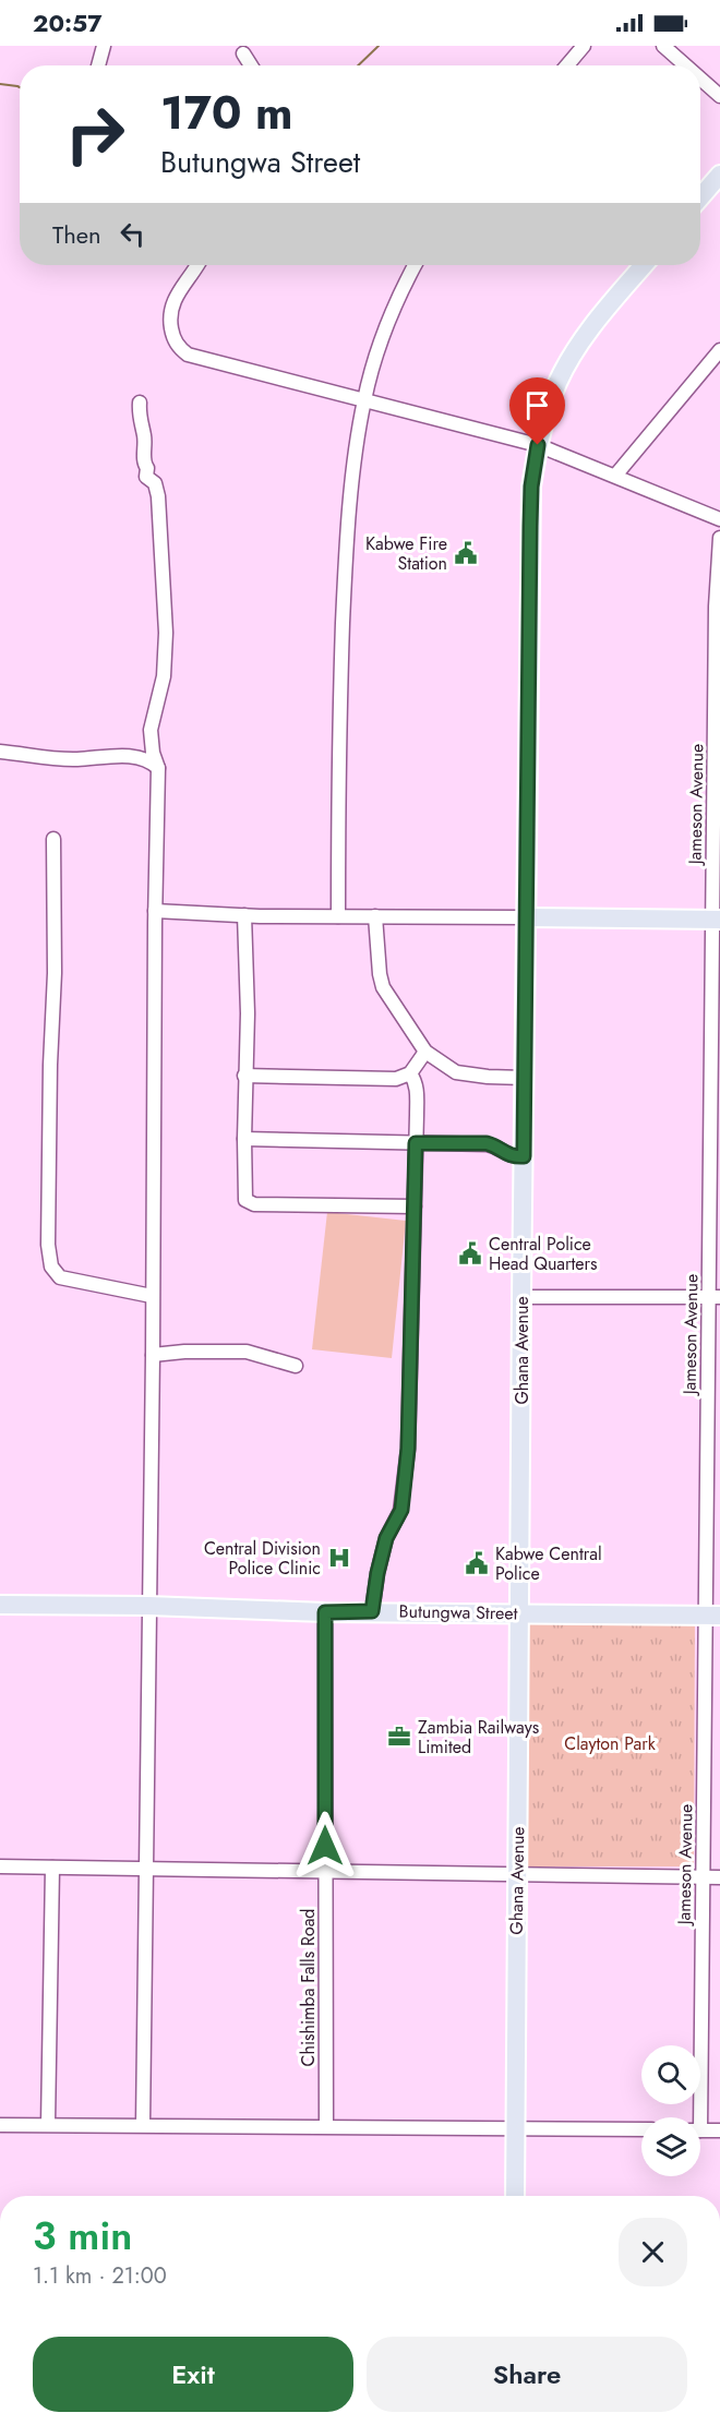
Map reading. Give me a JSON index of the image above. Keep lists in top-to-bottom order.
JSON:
{
  "streets": {
    "main road": ["Ghana Avenue", "Butungwa Street"],
    "street": ["Jameson Avenue", "Chishimba Falls Road"]
  },
  "crossings": [
    ["Jameson Avenue", "Butungwa Street"],
    ["Ghana Avenue", "Butungwa Street"],
    ["Butungwa Street", "Chishimba Falls Road"]
  ],
  "parks": ["Clayton Park"],
  "places": {
    "public building": ["Kabwe Fire Station", "Central Police Head Quarters", "Kabwe Central Police"],
    "hospital": ["Central Division Police Clinic"],
    "office": ["Zambia Railways Limited"]
  },
  "page": {
    "status": "20:57",
    "turn": ["170 m", "Butungwa Street"],
    "then": "Then",
    "heading": ["3 min", "1.1 km · 21:00"],
    "buttons": ["Exit", "Share"]
  }
}
